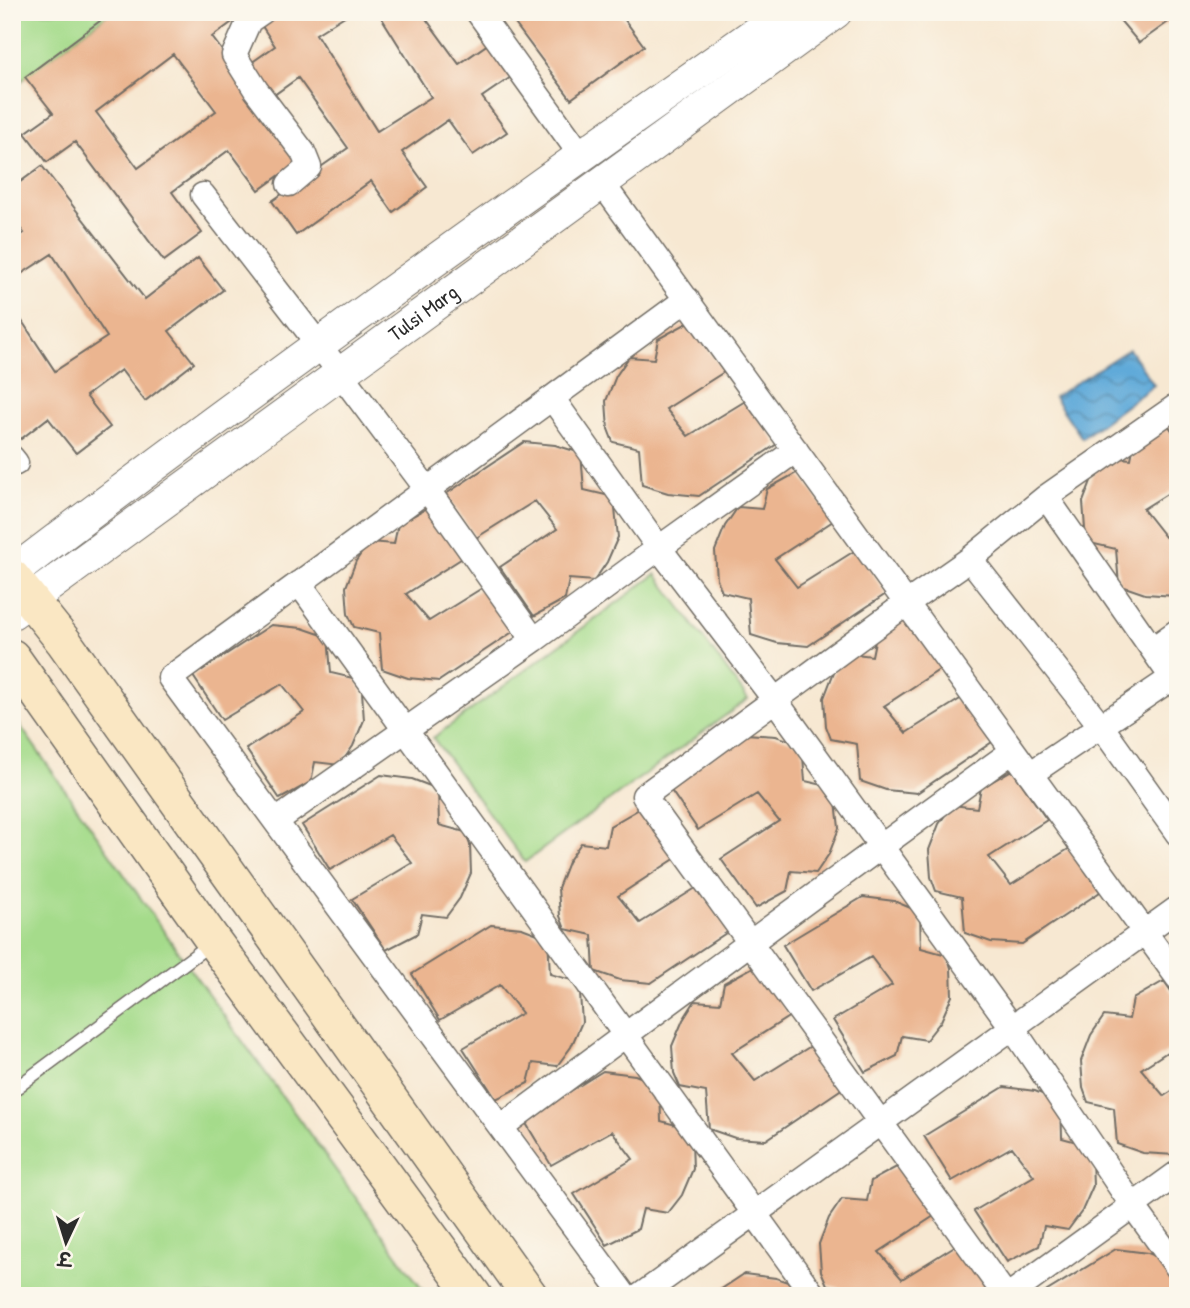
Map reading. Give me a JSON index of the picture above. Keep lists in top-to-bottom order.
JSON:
{
  "streets": {
    "street": ["Tulsi Marg"]
  },
  "north": "bottom"
}
